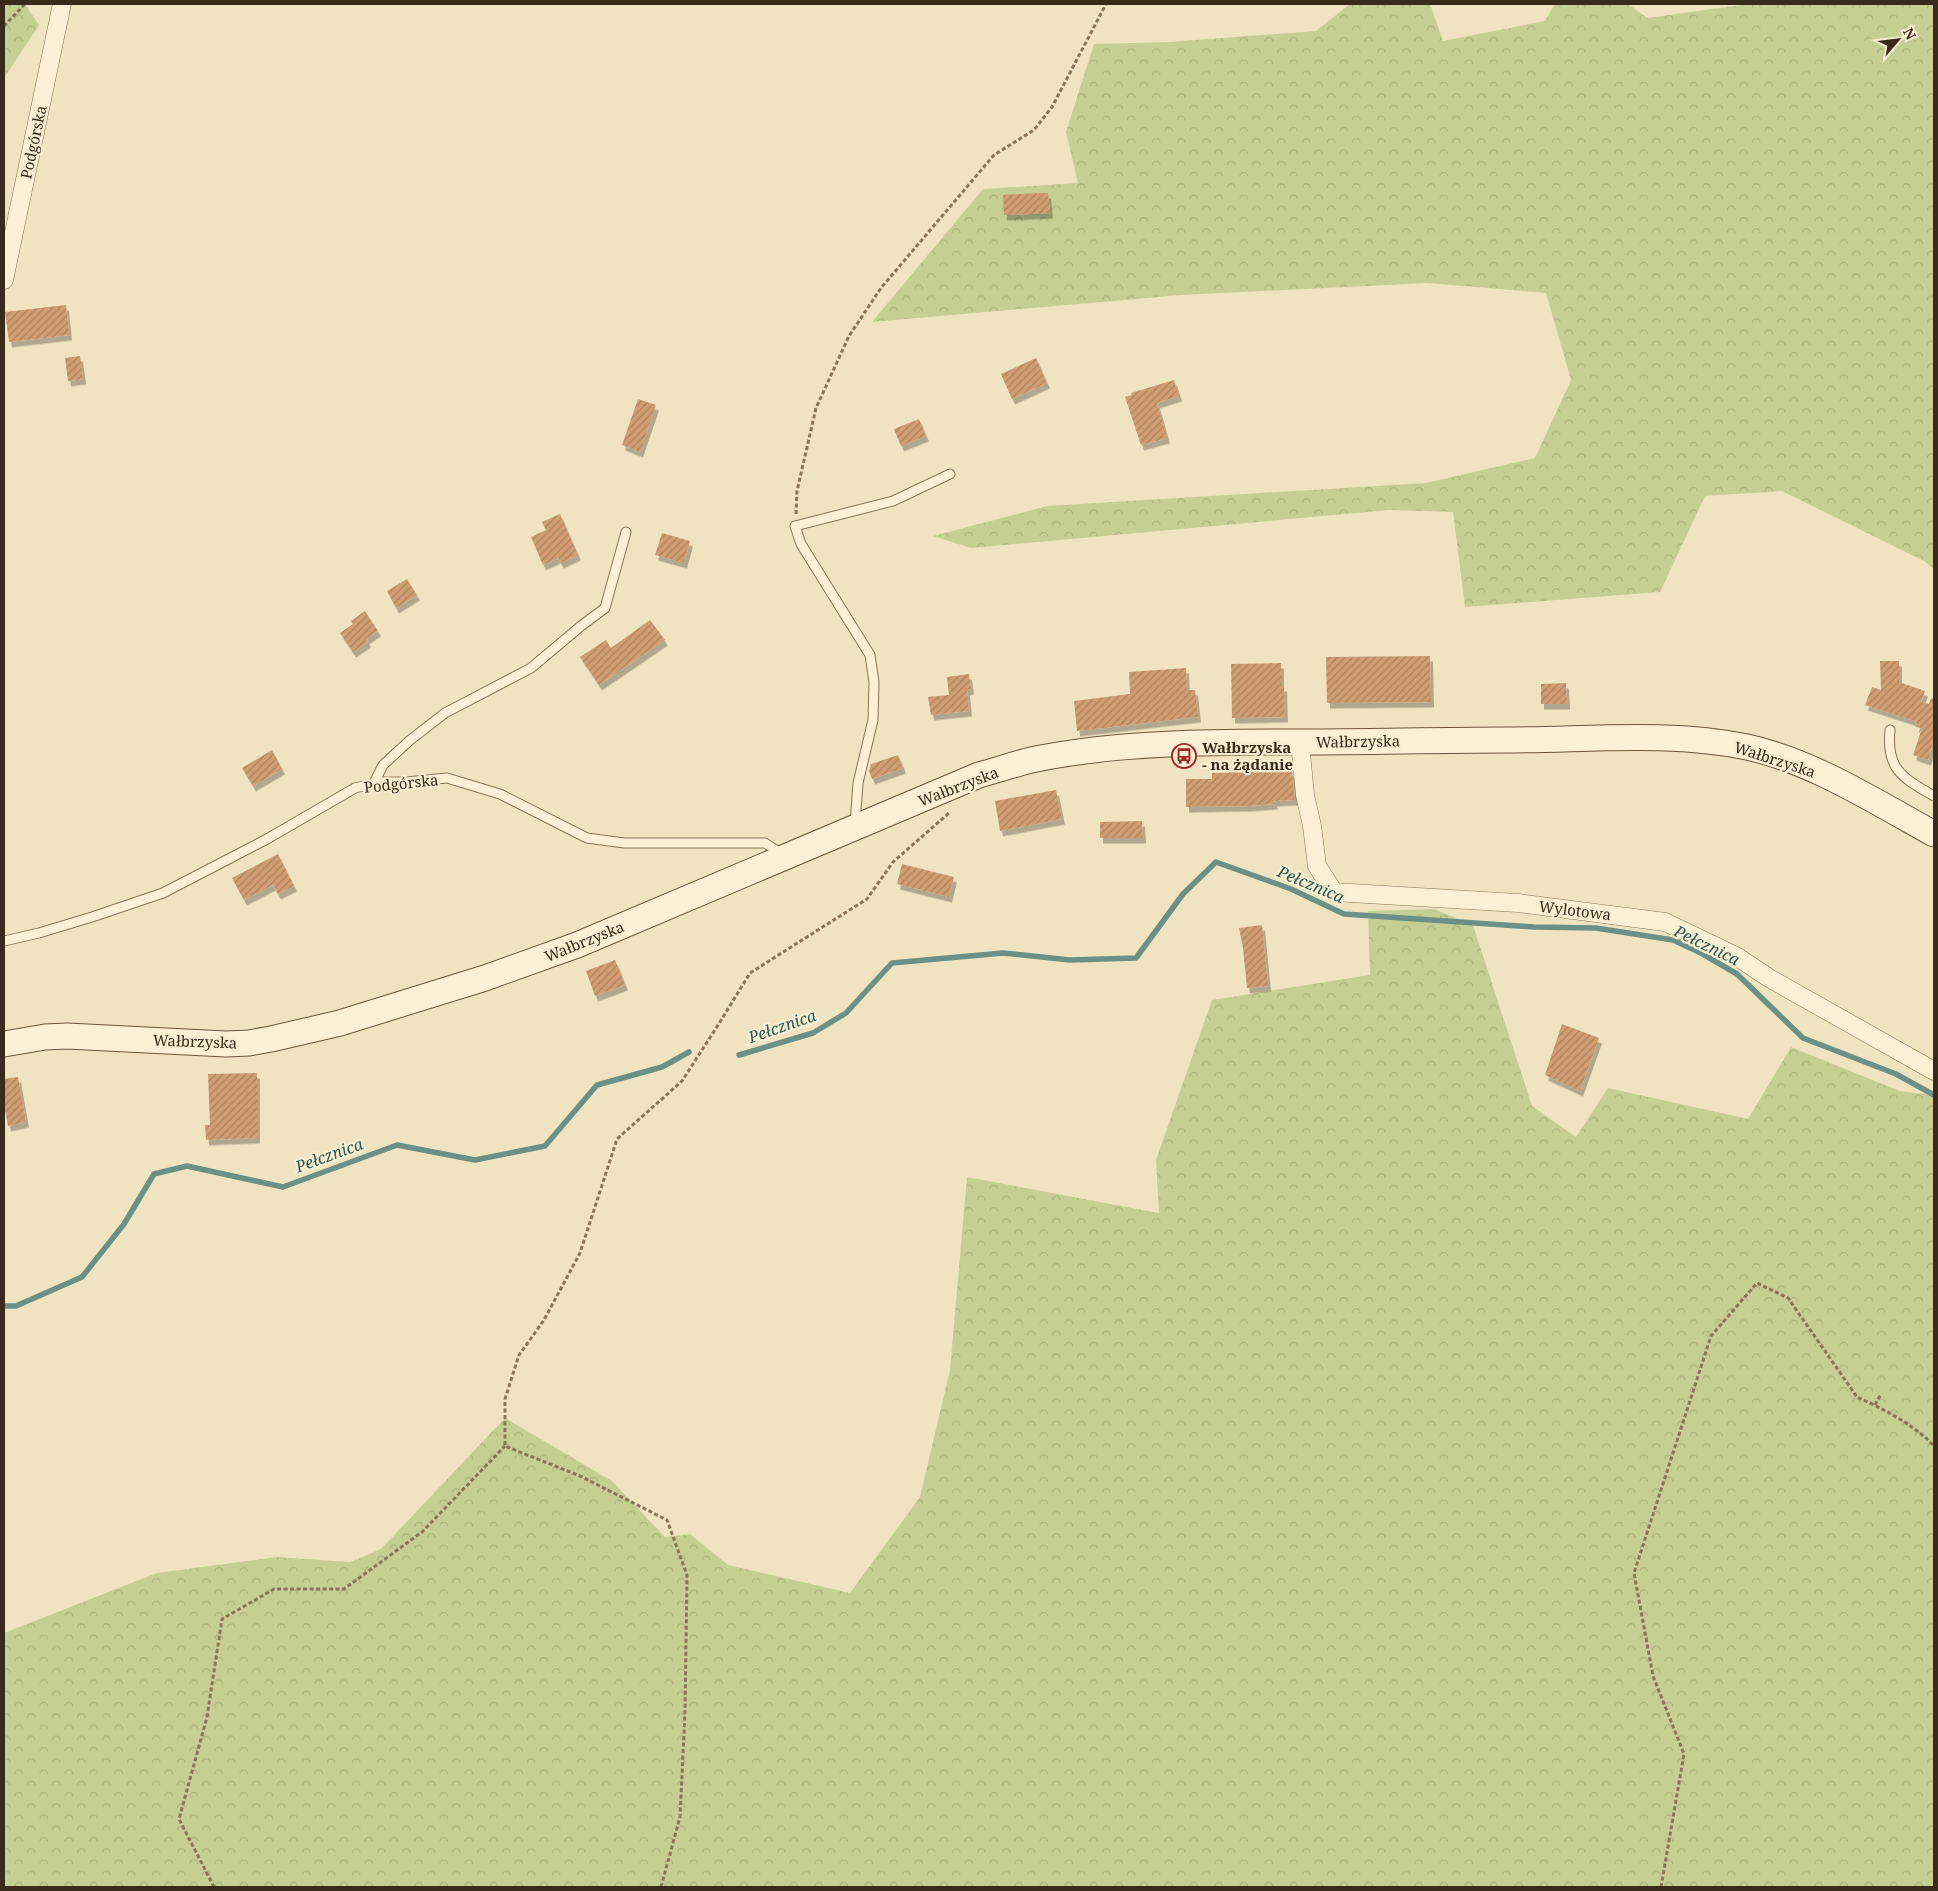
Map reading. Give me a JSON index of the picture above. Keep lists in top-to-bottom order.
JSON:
{
  "streets": {
    "main road": ["Wałbrzyska"],
    "street": ["Podgórska", "Wylotowa"]
  },
  "crossings": [
    ["Podgórska", "Wałbrzyska"],
    ["Wałbrzyska", "Wylotowa"]
  ],
  "water": ["Pełcznica"],
  "places": {
    "bus stop": ["Wałbrzyska - na żądanie"]
  },
  "north": "top right"
}
